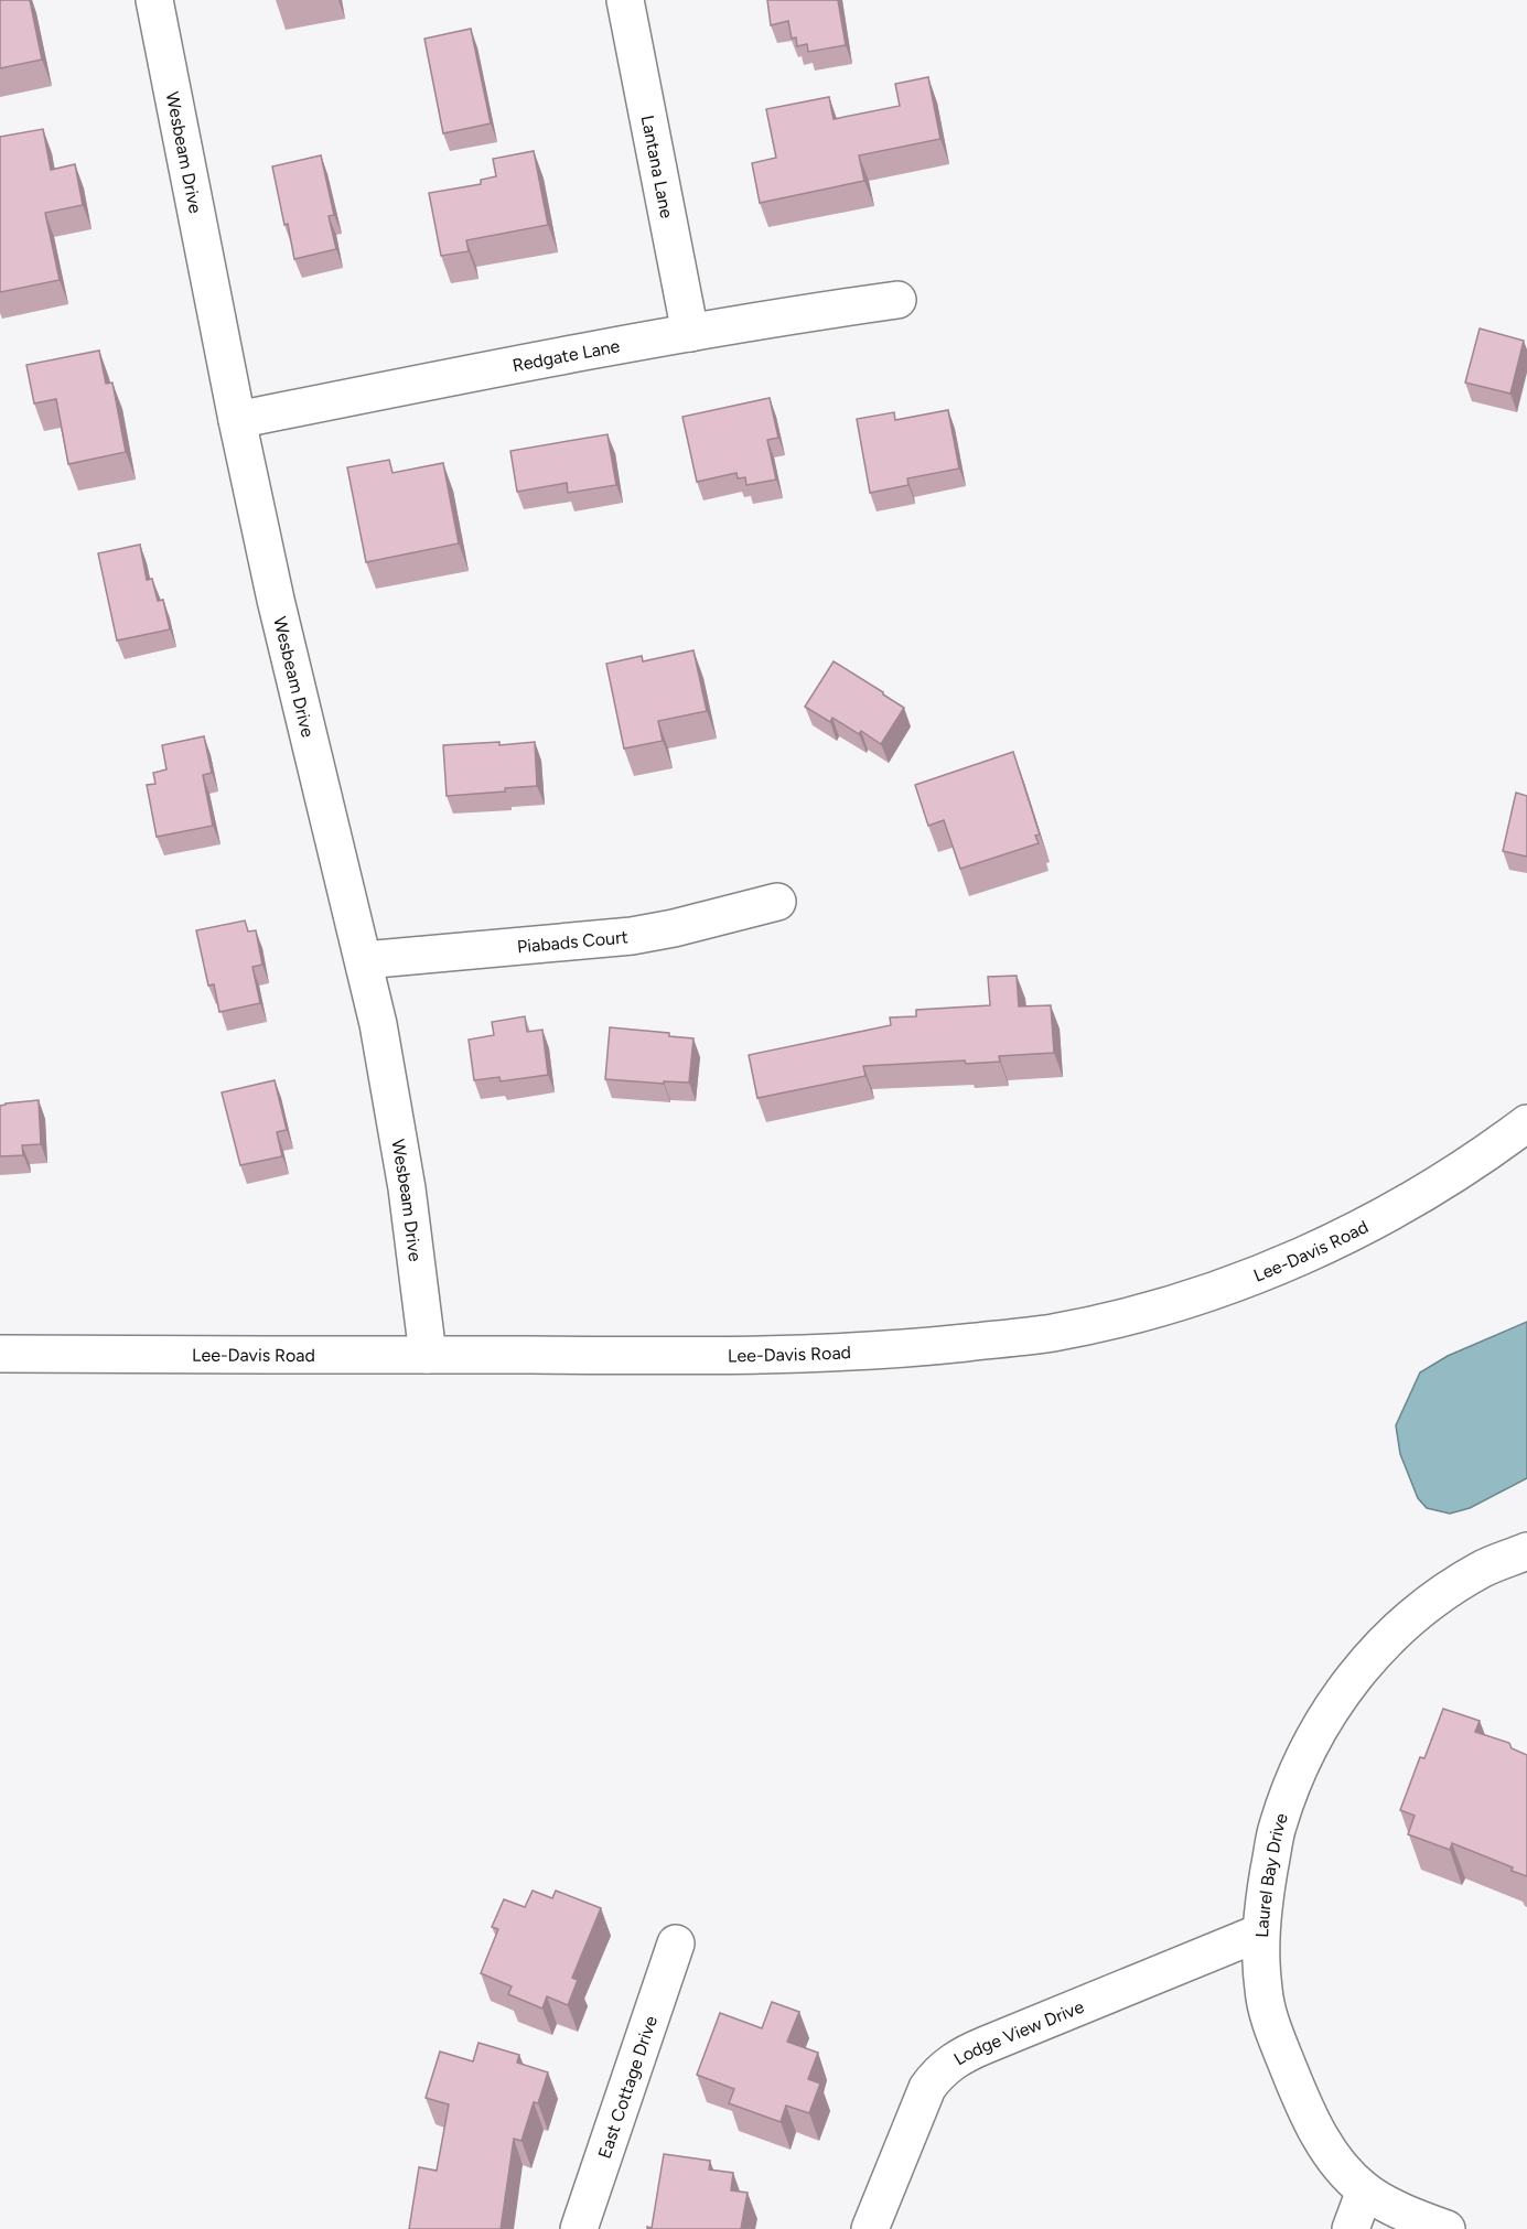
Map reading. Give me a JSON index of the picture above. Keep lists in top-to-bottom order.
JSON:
{
  "streets": {
    "street": [
      "Wesbeam Drive",
      "Lantana Lane",
      "Redgate Lane",
      "Piabads Court",
      "Lee-Davis Road",
      "Laurel Bay Drive",
      "Lodge View Drive",
      "East Cottage Drive"
    ]
  },
  "crossings": [
    ["Wesbeam Drive", "Redgate Lane"],
    ["Wesbeam Drive", "Piabads Court"],
    ["Wesbeam Drive", "Lee-Davis Road"],
    ["Lantana Lane", "Redgate Lane"],
    ["Laurel Bay Drive", "Lodge View Drive"]
  ]
}
